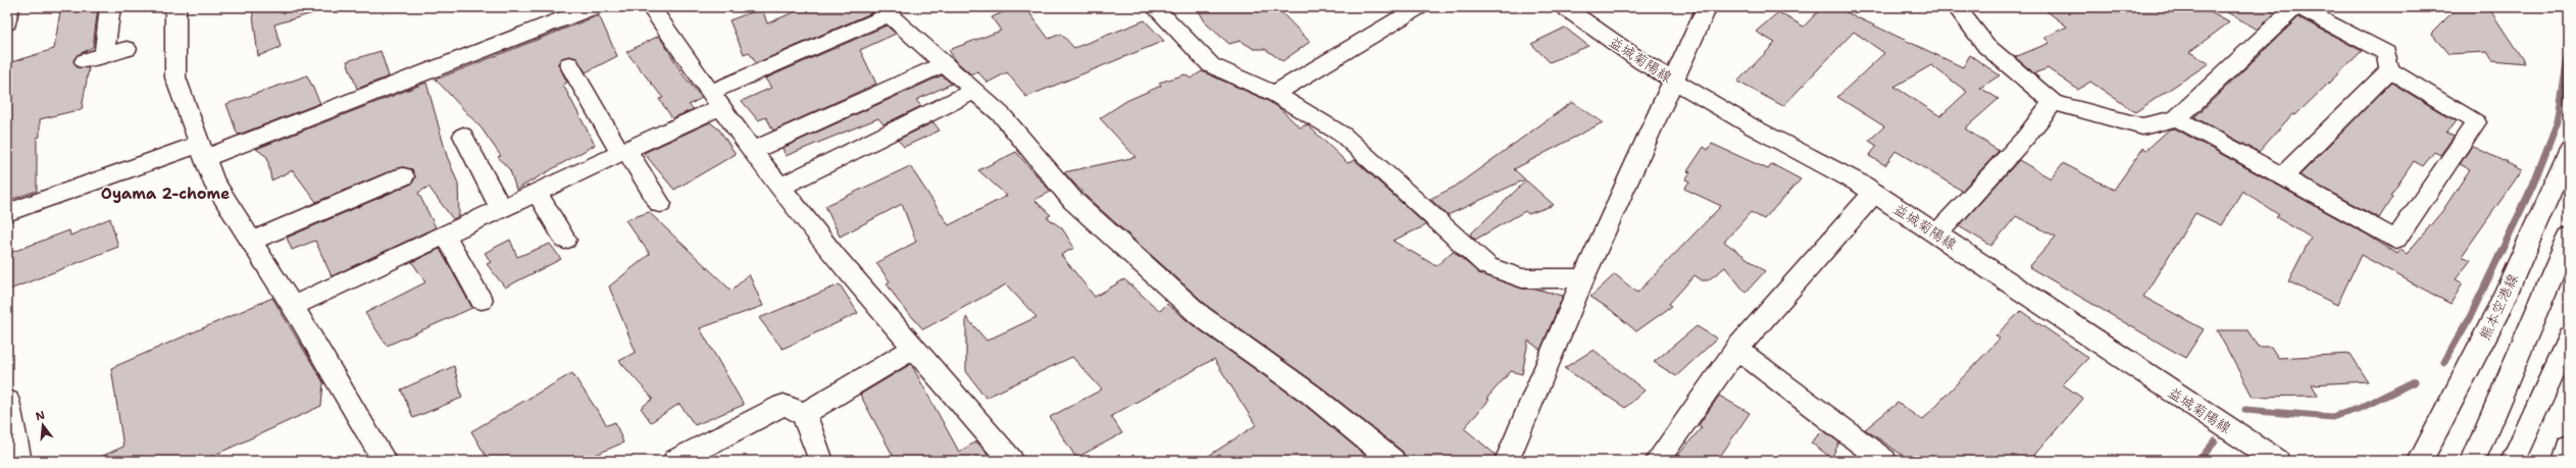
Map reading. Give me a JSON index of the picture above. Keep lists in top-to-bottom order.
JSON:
{
  "streets": {
    "street": ["益城菊陽線", "熊本空港線"]
  },
  "districts": ["Oyama 2-chome"],
  "north": "top"
}
